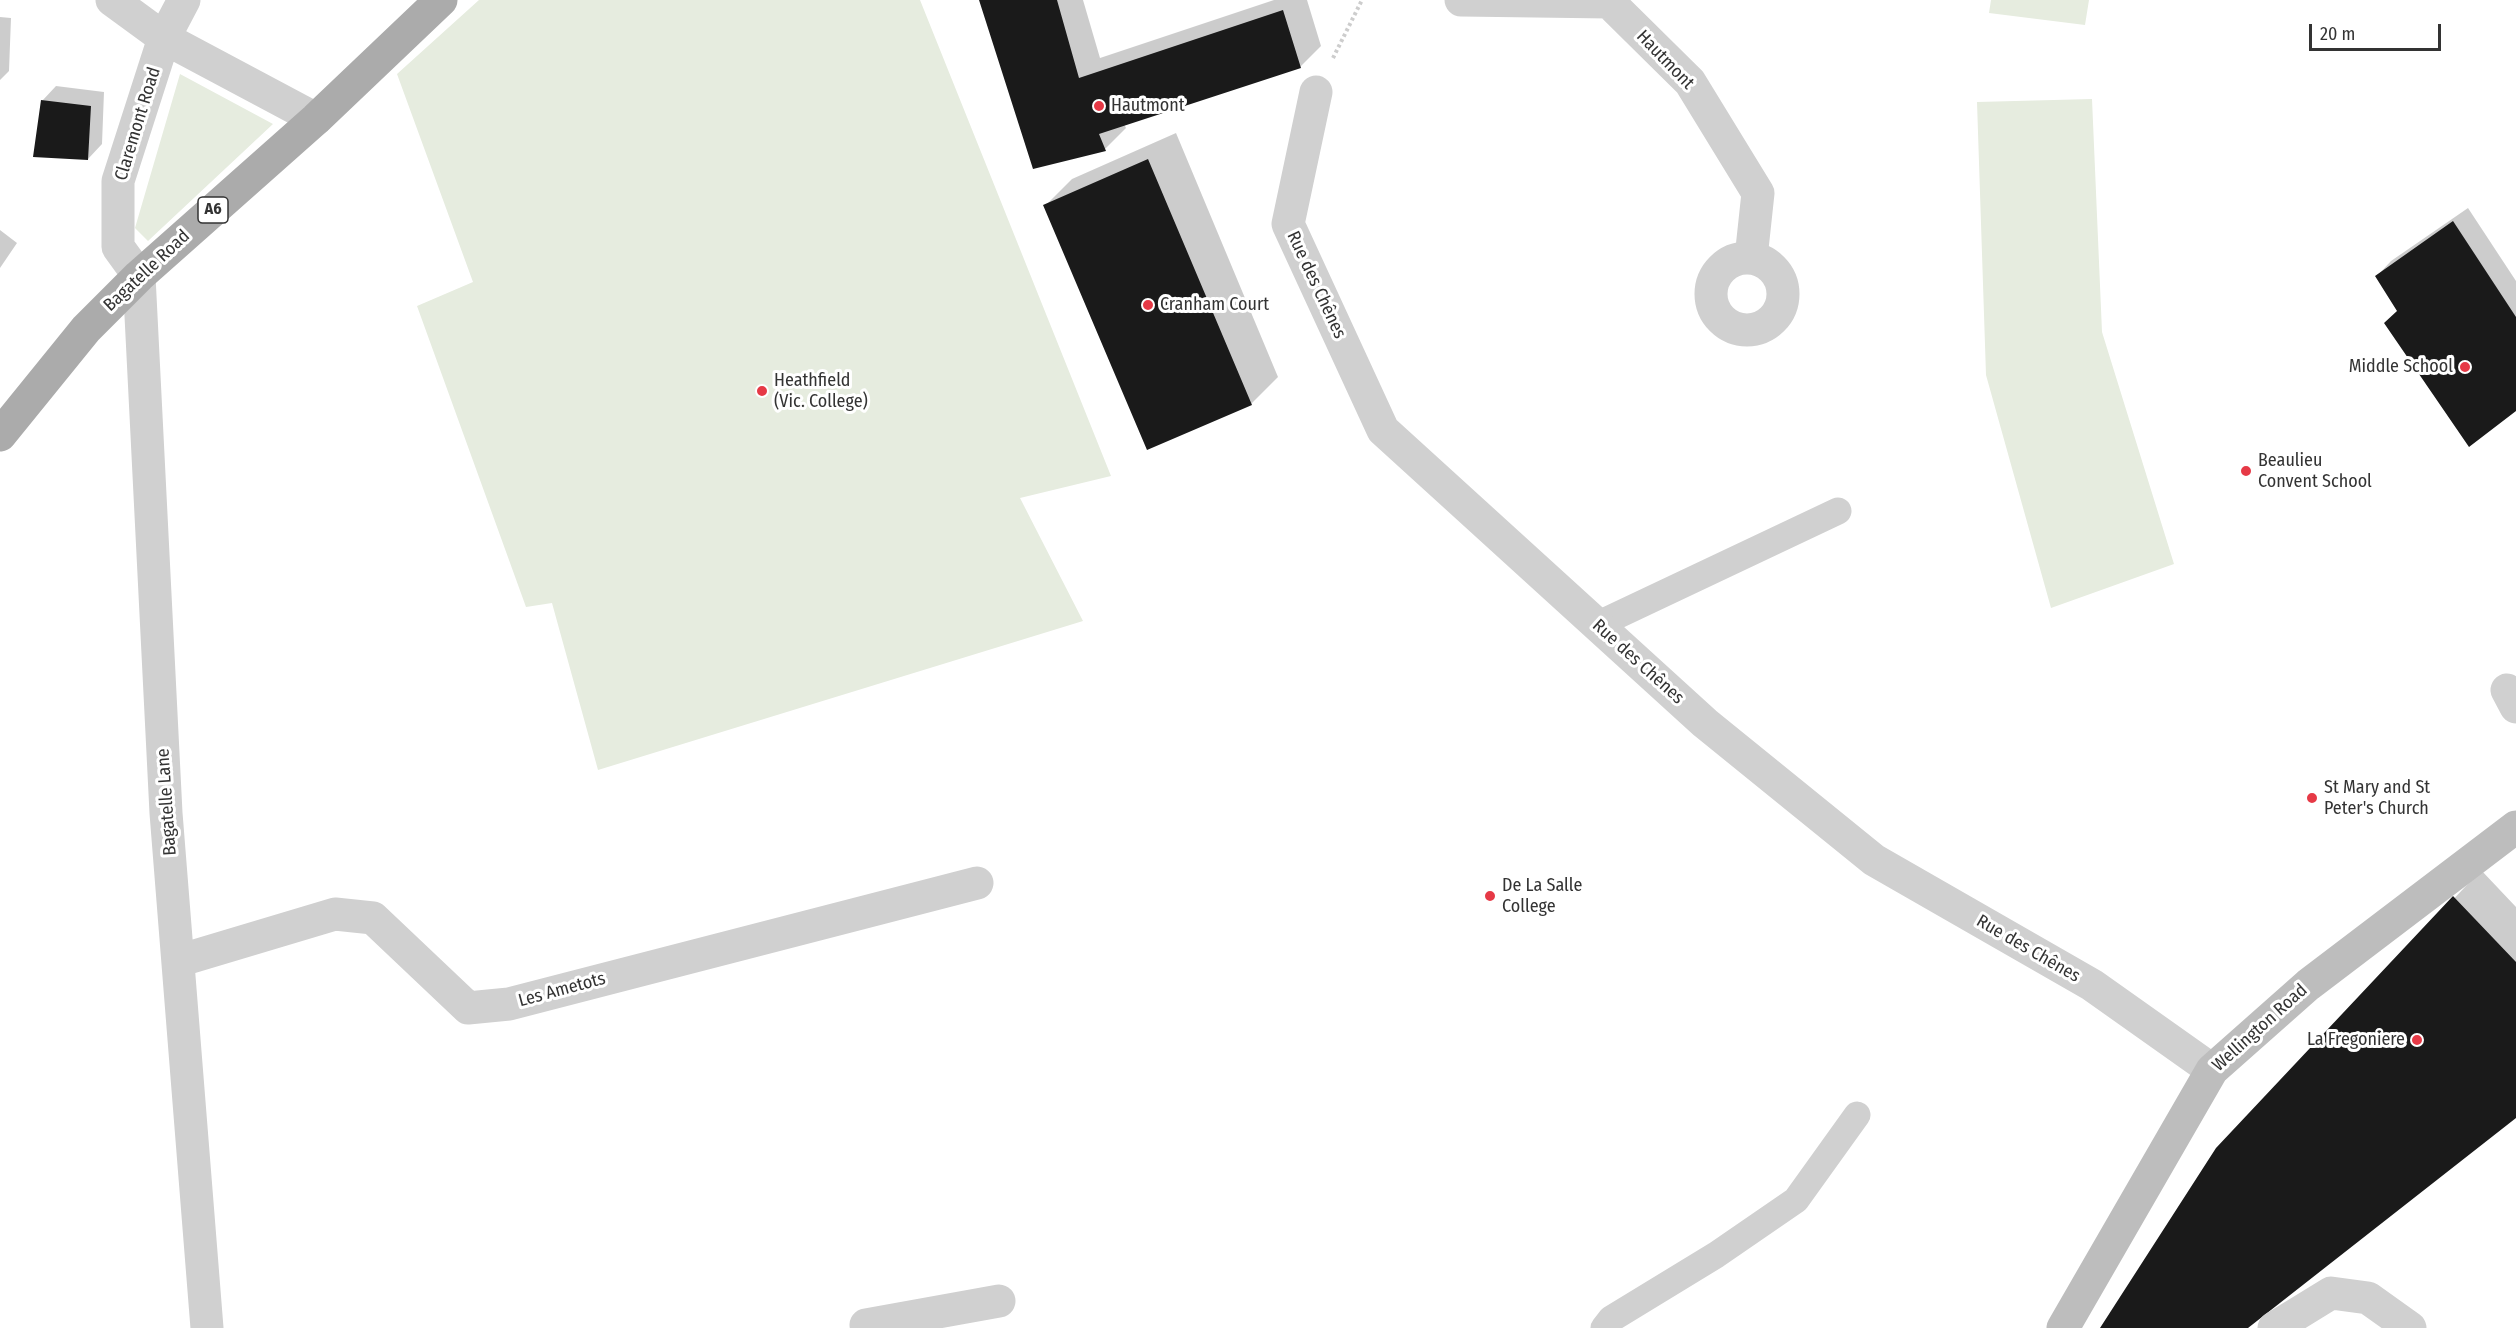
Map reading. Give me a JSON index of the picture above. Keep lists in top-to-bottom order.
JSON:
{
  "streets": {
    "main road": ["A6", "Bagatelle Road", "Wellington Road"],
    "street": [
      "Hautmont",
      "Claremont Road",
      "Rue des Chênes",
      "Bagatelle Lane",
      "Les Ametots"
    ]
  },
  "crossings": [
    ["Claremont Road", "Bagatelle Road"],
    ["Claremont Road", "Bagatelle Lane"],
    ["Bagatelle Road", "Bagatelle Lane"],
    ["Rue des Chênes", "Wellington Road"],
    ["Bagatelle Lane", "Les Ametots"]
  ],
  "places": [
    "Hautmont",
    "Cranham Court",
    "Middle School",
    "Heathfield (Vic. College)",
    "Beaulieu Convent School",
    "St Mary and St Peter's Church",
    "De La Salle College",
    "La Fregoniere"
  ],
  "scale_bar": "20 m"
}
